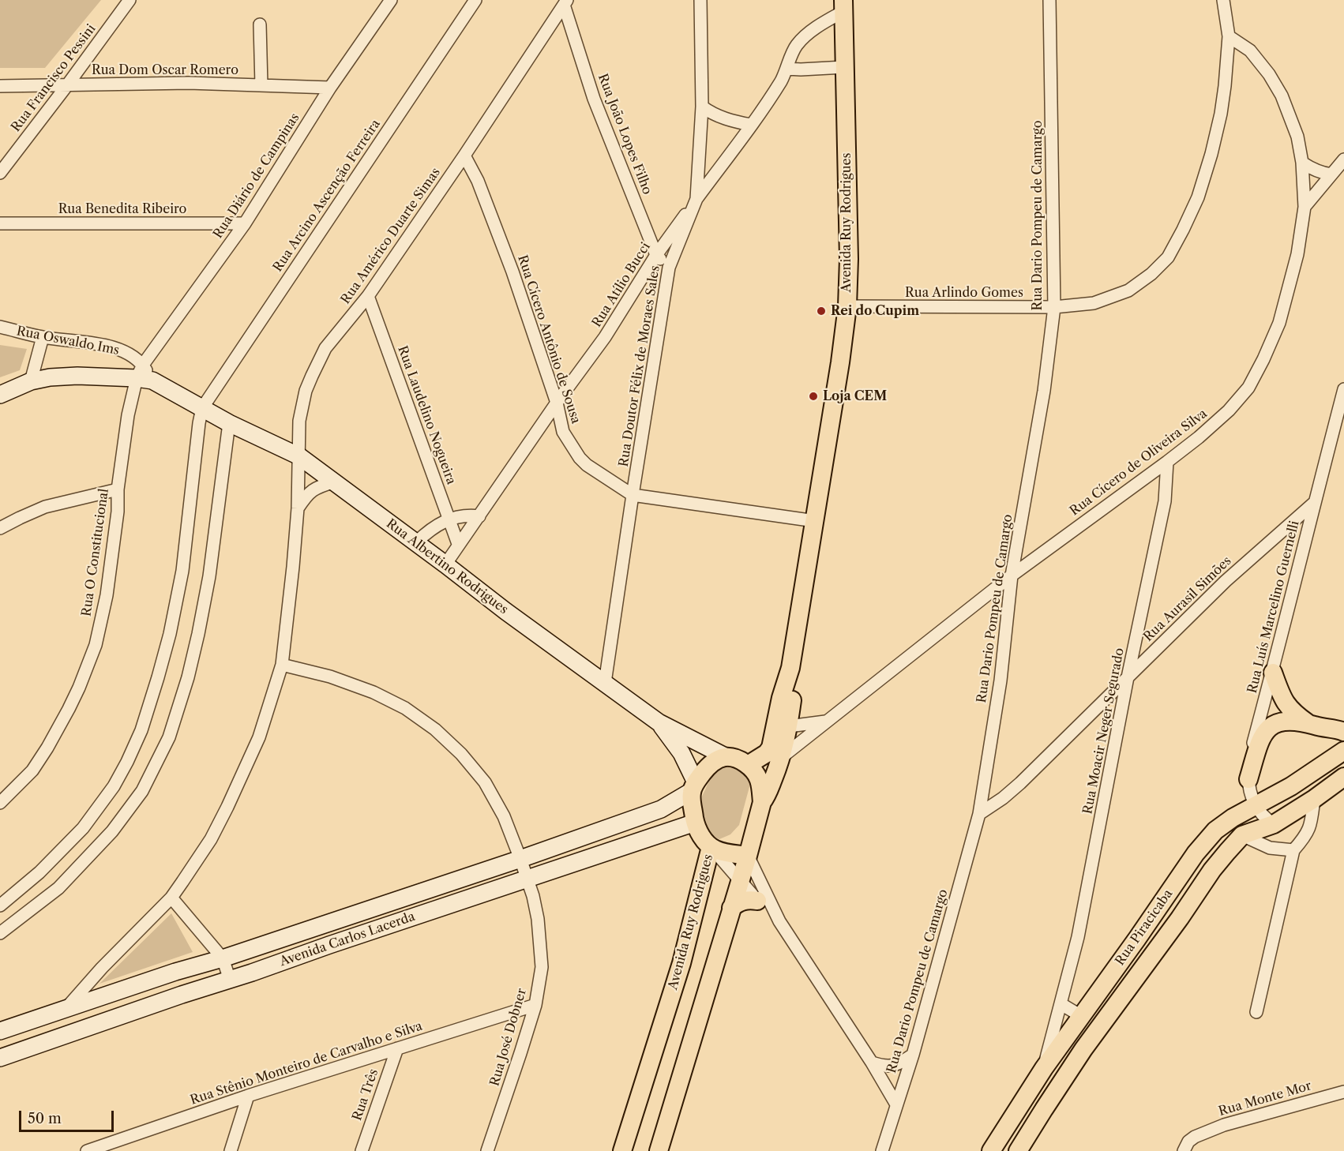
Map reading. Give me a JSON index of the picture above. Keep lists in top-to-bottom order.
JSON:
{
  "streets": {
    "main road": [
      "Avenida Ruy Rodrigues",
      "Rua Oswaldo Ims",
      "Rua Albertino Rodrigues",
      "Rua Piracicaba",
      "Avenida Carlos Lacerda"
    ],
    "street": [
      "Rua Dom Oscar Romero",
      "Rua Francisco Pessini",
      "Rua João Lopes Filho",
      "Rua Diário de Campinas",
      "Rua Arcino Ascenção Ferreira",
      "Rua Benedita Ribeiro",
      "Rua Dario Pompeu de Camargo",
      "Rua Américo Duarte Simas",
      "Rua Atílio Bucci",
      "Rua Arlindo Gomes",
      "Rua Cícero Antônio de Sousa",
      "Rua Doutor Félix de Moraes Sales",
      "Rua Laudelino Nogueira",
      "Rua Cícero de Oliveira Silva",
      "Rua O Constitucional",
      "Rua Aurasil Simões",
      "Rua Luís Marcelino Guernelli",
      "Rua Moacir Neger Segurado",
      "Rua José Dobner",
      "Rua Stênio Monteiro de Carvalho e Silva",
      "Rua Três",
      "Rua Monte Mor"
    ]
  },
  "crossings": [
    ["Rua Dom Oscar Romero", "Rua Francisco Pessini"],
    ["Rua Dom Oscar Romero", "Rua Diário de Campinas"],
    ["Rua João Lopes Filho", "Rua Américo Duarte Simas"],
    ["Rua João Lopes Filho", "Rua Atílio Bucci"],
    ["Rua João Lopes Filho", "Rua Doutor Félix de Moraes Sales"],
    ["Rua Diário de Campinas", "Rua Benedita Ribeiro"],
    ["Rua Diário de Campinas", "Rua Oswaldo Ims"],
    ["Rua Diário de Campinas", "Rua O Constitucional"],
    ["Rua Arcino Ascenção Ferreira", "Rua Oswaldo Ims"],
    ["Rua Dario Pompeu de Camargo", "Rua Arlindo Gomes"],
    ["Rua Dario Pompeu de Camargo", "Rua Cícero de Oliveira Silva"],
    ["Rua Dario Pompeu de Camargo", "Rua Aurasil Simões"],
    ["Avenida Ruy Rodrigues", "Rua Atílio Bucci"],
    ["Avenida Ruy Rodrigues", "Rua Arlindo Gomes"],
    ["Avenida Ruy Rodrigues", "Rua Cícero Antônio de Sousa"],
    ["Avenida Ruy Rodrigues", "Rua Cícero de Oliveira Silva"],
    ["Avenida Ruy Rodrigues", "Rua Albertino Rodrigues"],
    ["Avenida Ruy Rodrigues", "Avenida Carlos Lacerda"],
    ["Rua Américo Duarte Simas", "Rua Cícero Antônio de Sousa"],
    ["Rua Américo Duarte Simas", "Rua Laudelino Nogueira"],
    ["Rua Américo Duarte Simas", "Rua Albertino Rodrigues"],
    ["Rua Américo Duarte Simas", "Avenida Carlos Lacerda"],
    ["Rua Américo Duarte Simas", "Rua José Dobner"],
    ["Rua Atílio Bucci", "Rua Cícero Antônio de Sousa"],
    ["Rua Atílio Bucci", "Rua Doutor Félix de Moraes Sales"],
    ["Rua Atílio Bucci", "Rua Laudelino Nogueira"],
    ["Rua Atílio Bucci", "Rua Albertino Rodrigues"],
    ["Rua Arlindo Gomes", "Rua Cícero de Oliveira Silva"],
    ["Rua Cícero Antônio de Sousa", "Rua Doutor Félix de Moraes Sales"],
    ["Rua Oswaldo Ims", "Rua O Constitucional"],
    ["Rua Oswaldo Ims", "Rua Albertino Rodrigues"],
    ["Rua Doutor Félix de Moraes Sales", "Rua Albertino Rodrigues"],
    ["Rua Cícero de Oliveira Silva", "Rua Moacir Neger Segurado"],
    ["Rua Albertino Rodrigues", "Avenida Carlos Lacerda"],
    ["Rua Aurasil Simões", "Rua Luís Marcelino Guernelli"],
    ["Rua Aurasil Simões", "Rua Moacir Neger Segurado"],
    ["Rua Luís Marcelino Guernelli", "Rua Piracicaba"],
    ["Rua Moacir Neger Segurado", "Rua Piracicaba"],
    ["Avenida Carlos Lacerda", "Rua José Dobner"],
    ["Rua José Dobner", "Rua Stênio Monteiro de Carvalho e Silva"],
    ["Rua Stênio Monteiro de Carvalho e Silva", "Rua Três"]
  ],
  "places": ["Rei do Cupim", "Loja CEM"],
  "scale_bar": "50 m"
}
